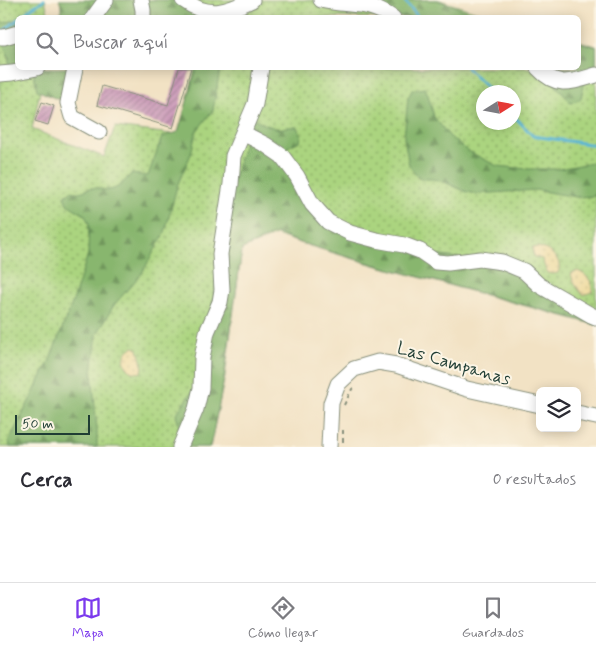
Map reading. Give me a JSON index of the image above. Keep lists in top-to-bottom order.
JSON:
{
  "streets": {
    "street": ["Las Campanas"]
  },
  "scale_bar": "50 m",
  "north": "right",
  "page": {
    "search": "Buscar aquí",
    "scale": "50 m",
    "heading": ["Cerca", "0 resultados"],
    "nav": ["Mapa", "Cómo llegar", "Guardados"]
  }
}
